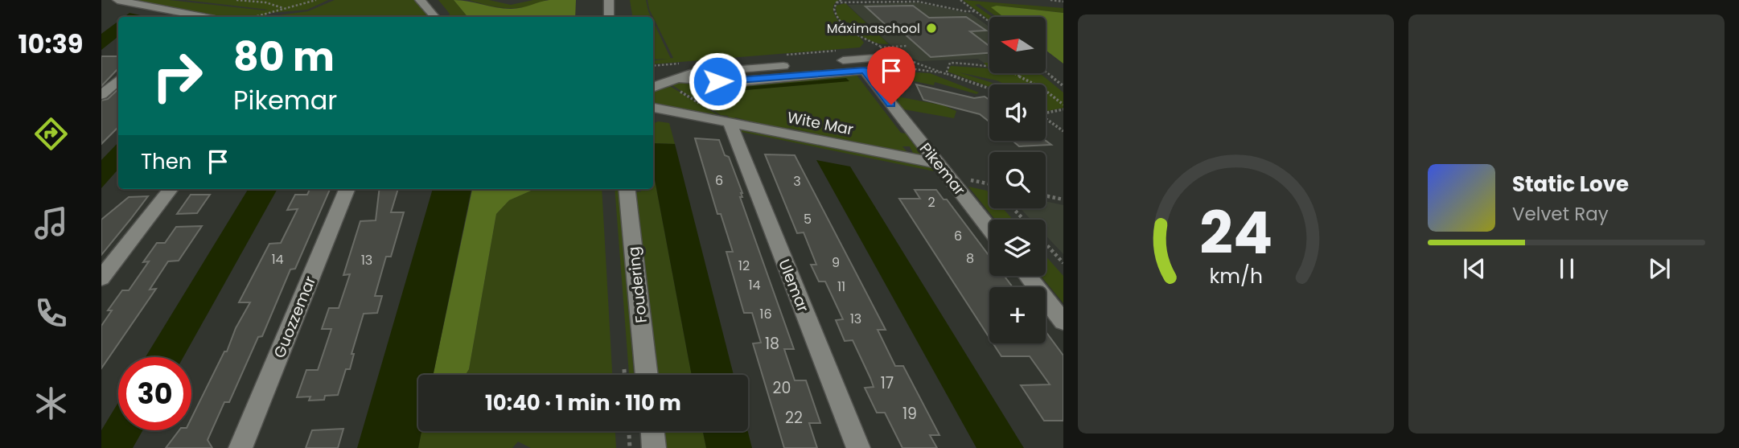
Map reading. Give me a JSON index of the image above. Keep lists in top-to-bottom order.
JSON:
{
  "streets": {
    "street": [
      "Wite Mar",
      "Pikemar",
      "Foudering",
      "Ulemar",
      "Guozzemar"
    ]
  },
  "crossings": [
    ["Wite Mar", "Pikemar"],
    ["Wite Mar", "Ulemar"]
  ],
  "places": ["Máximaschool"],
  "house_numbers": [
    "6",
    "3",
    "2",
    "5",
    "6",
    "8",
    "14",
    "13",
    "9",
    "12",
    "14",
    "11",
    "16",
    "13",
    "18",
    "17",
    "20",
    "19",
    "22"
  ],
  "north": "left",
  "page": {
    "tabs": "10:39",
    "map_buttons": "+",
    "turn": ["80 m", "Pikemar"],
    "then": "Then",
    "song": ["Static Love", "Velvet Ray"],
    "limit": "30",
    "trip": "10:40 · 1 min · 110 m",
    "gauge": ["24", "km/h"]
  }
}
